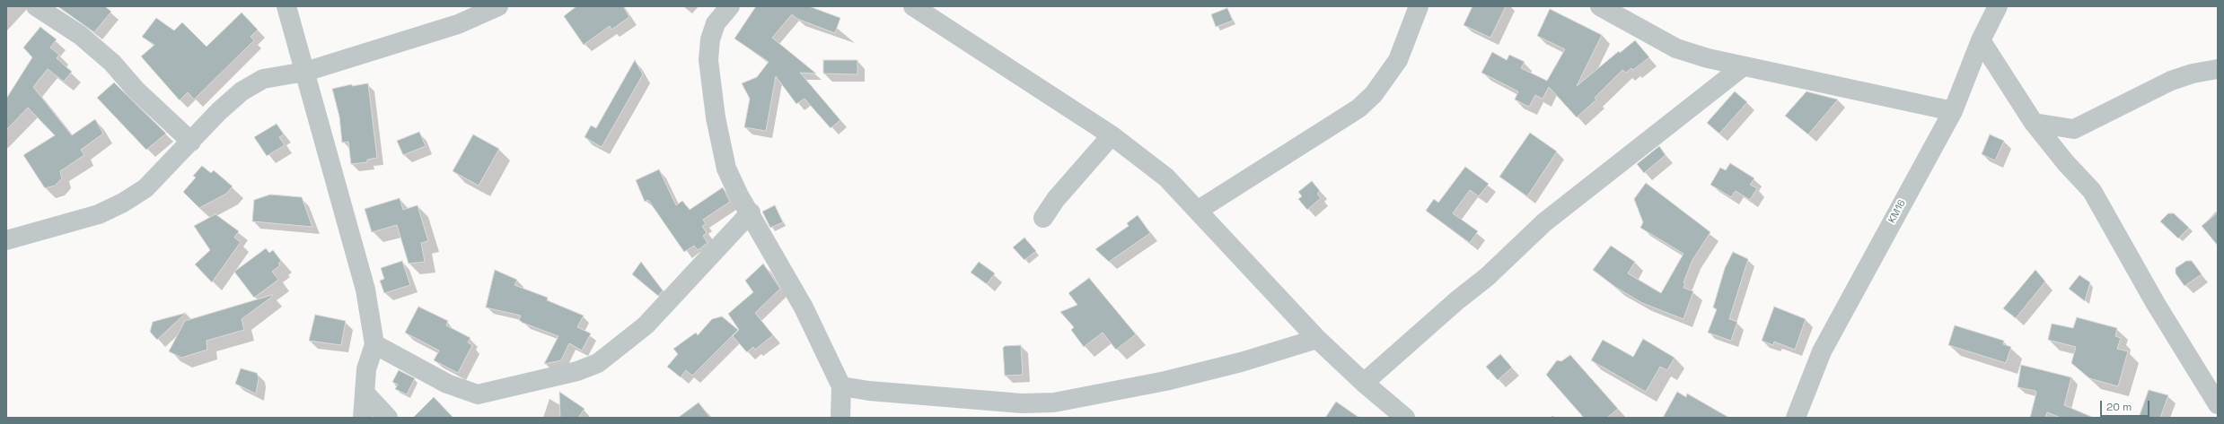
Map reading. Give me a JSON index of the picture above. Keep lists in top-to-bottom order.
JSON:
{
  "streets": {
    "street": ["KM16"]
  },
  "scale_bar": "20 m"
}
